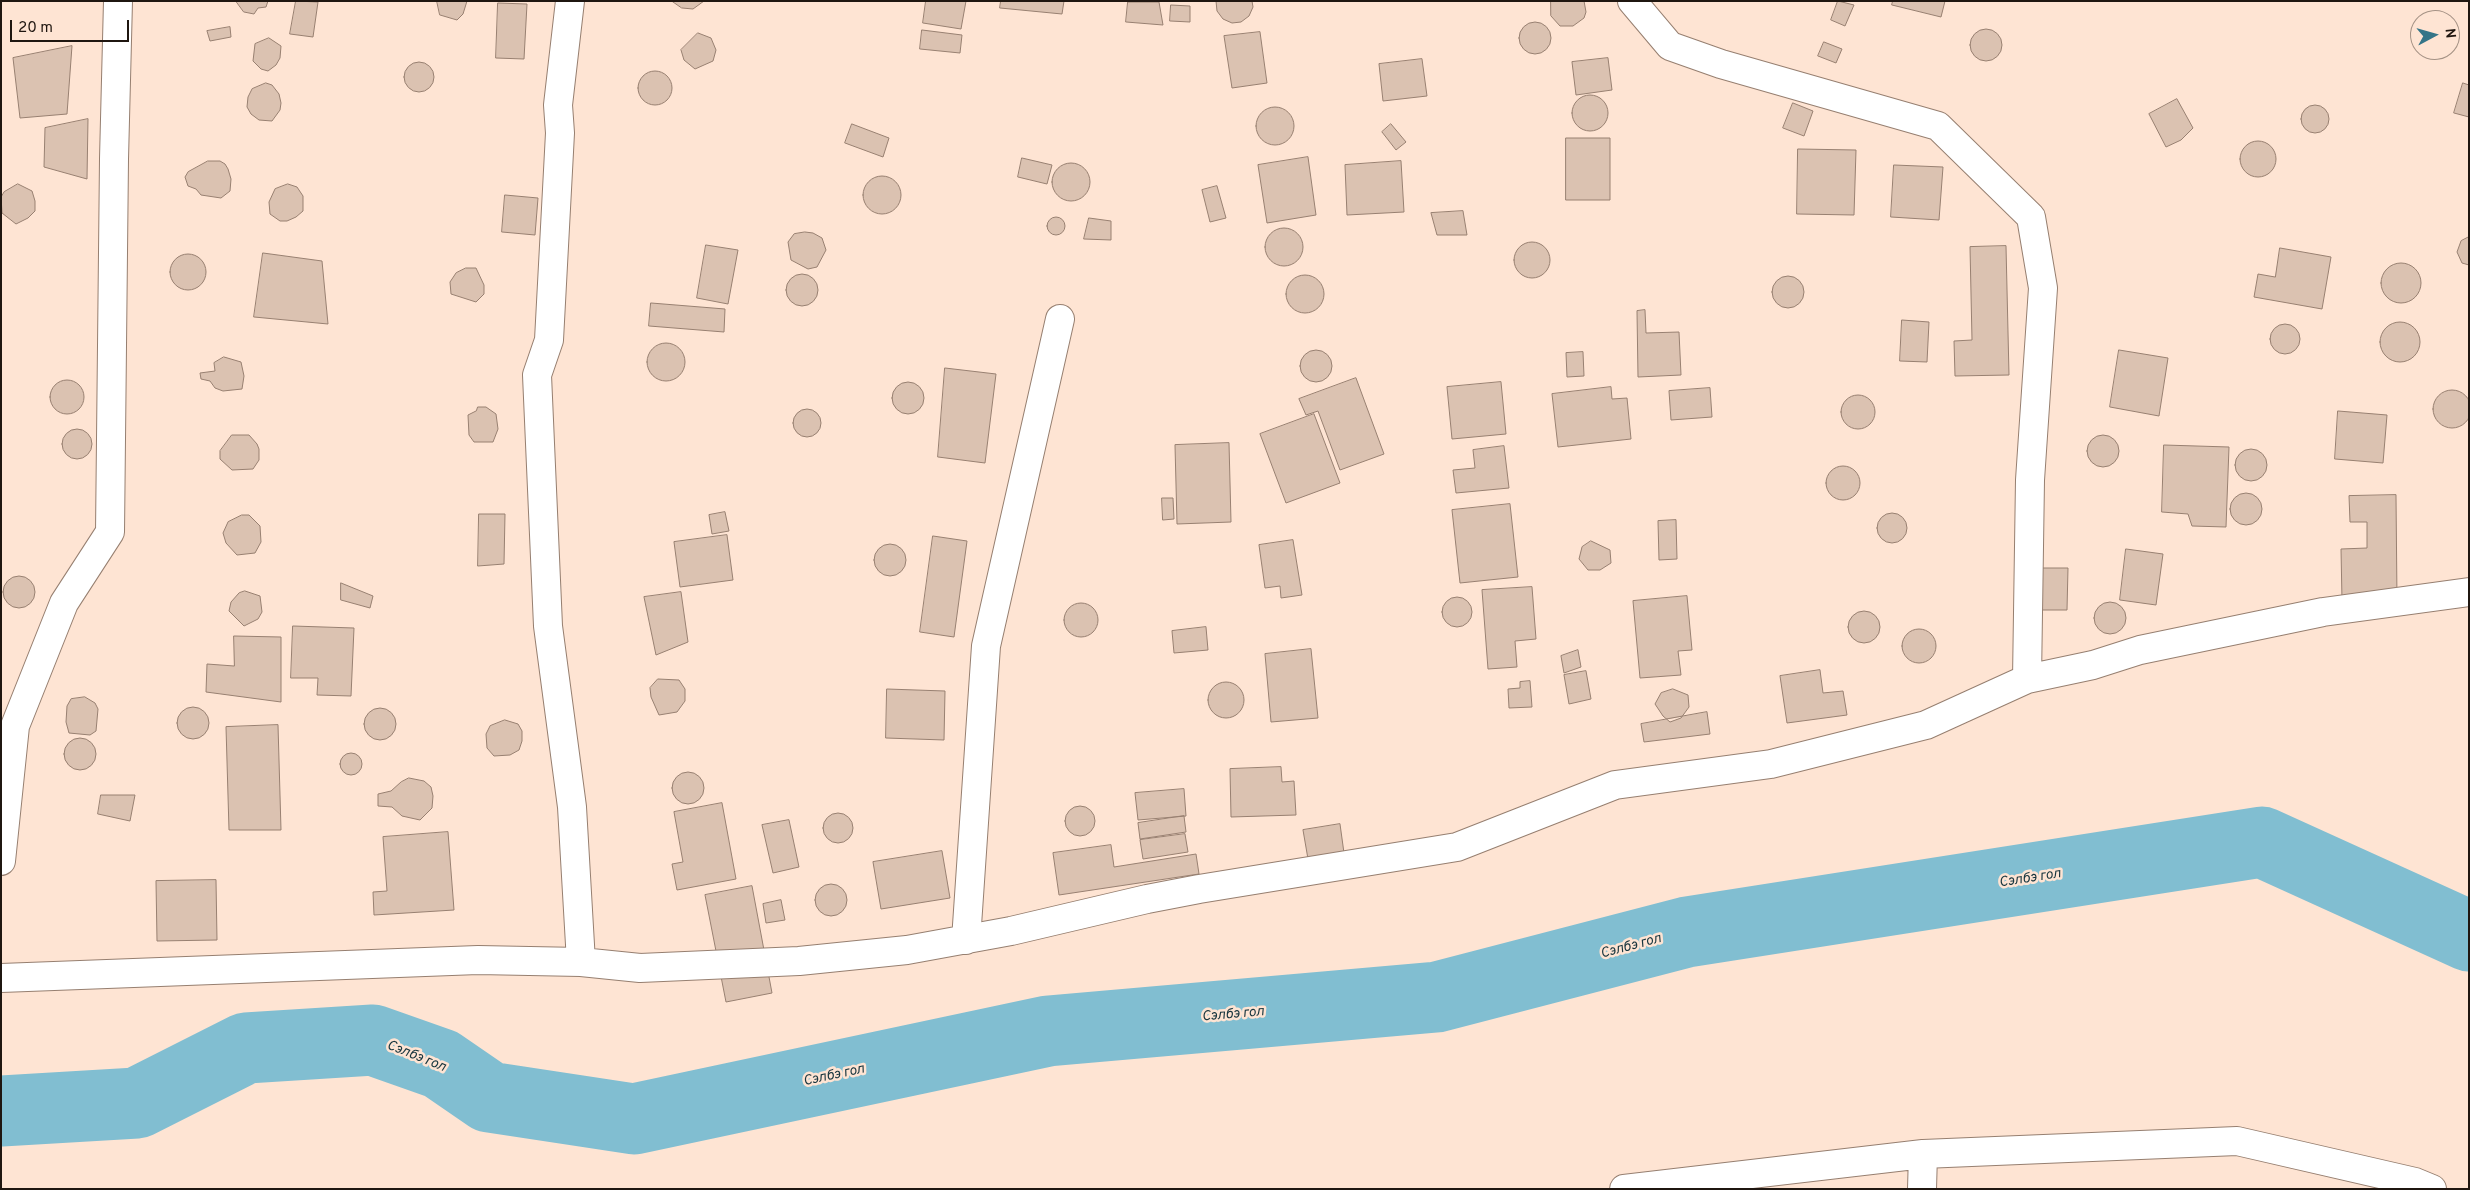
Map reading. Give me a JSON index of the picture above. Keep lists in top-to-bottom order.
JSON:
{
  "water": ["Сэлбэ гол"],
  "scale_bar": "20 m",
  "north": "right"
}
